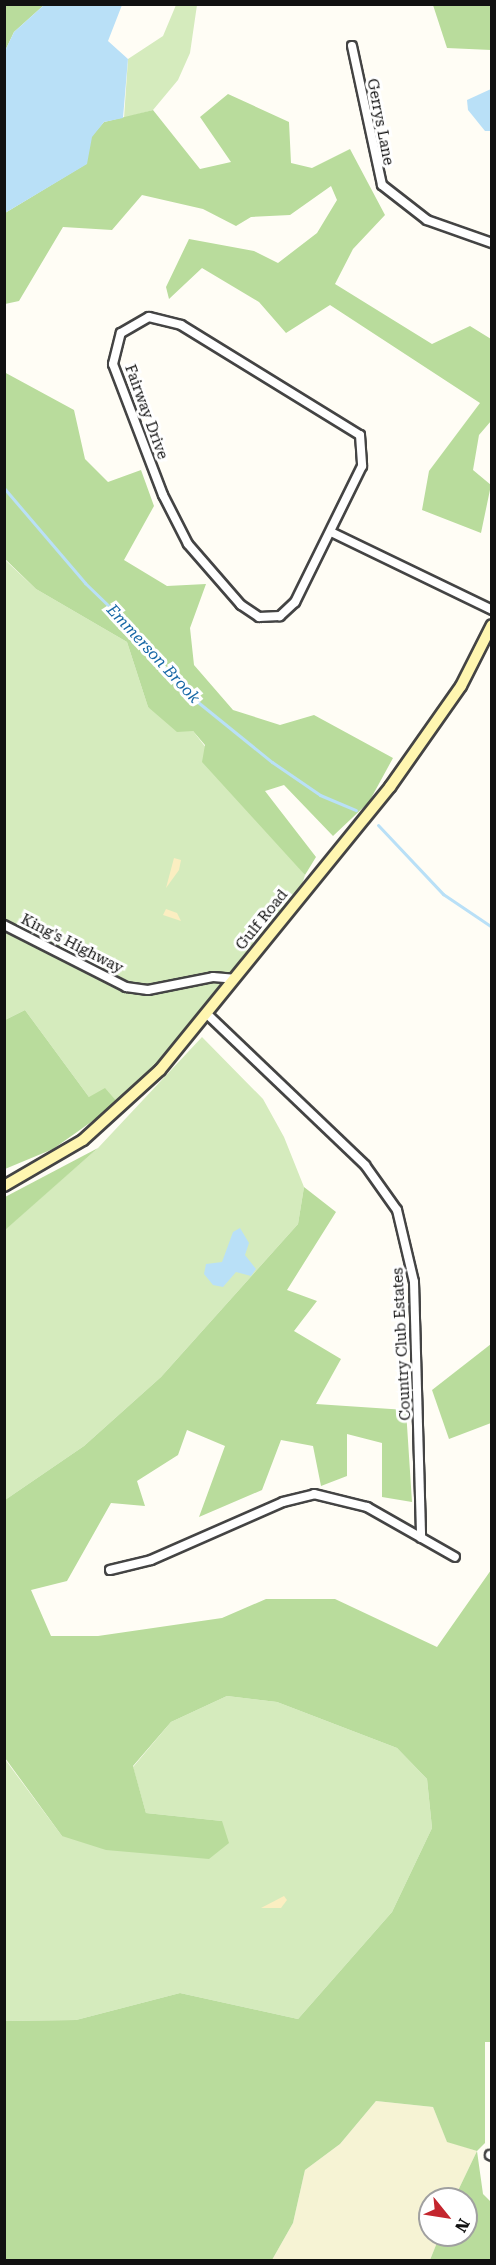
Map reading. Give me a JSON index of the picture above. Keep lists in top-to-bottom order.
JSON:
{
  "streets": {
    "street": [
      "Gerrys Lane",
      "Fairway Drive",
      "Gulf Road",
      "King's Highway",
      "Country Club Estates"
    ]
  },
  "crossings": [
    ["Gulf Road", "King's Highway"],
    ["Gulf Road", "Country Club Estates"]
  ],
  "water": ["Emmerson Brook"],
  "north": "bottom right"
}
